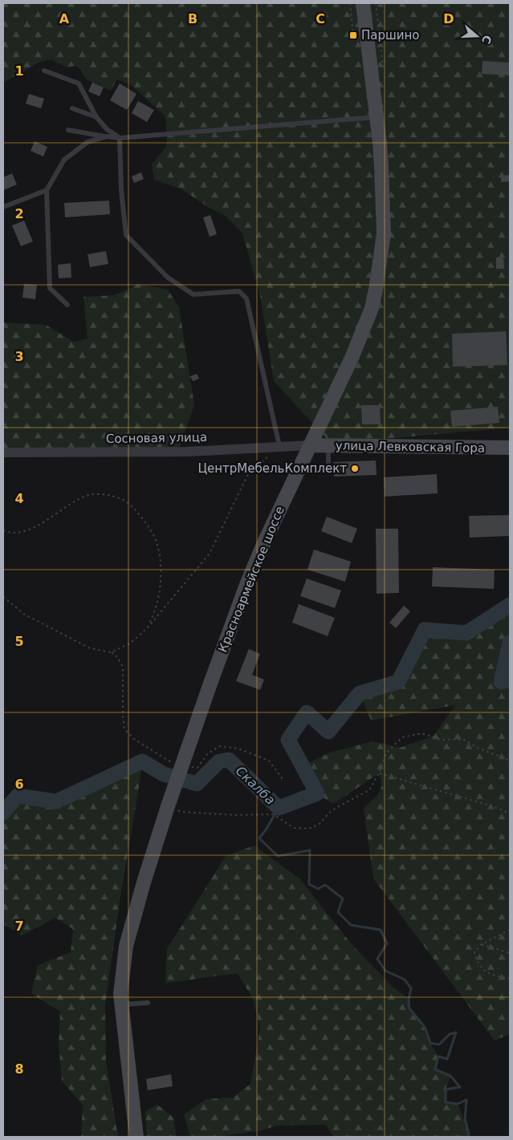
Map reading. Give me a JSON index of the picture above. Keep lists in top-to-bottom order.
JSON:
{
  "streets": {
    "main road": ["улица Левковская Гора", "Красноармейское шоссе"],
    "street": ["Сосновая улица"]
  },
  "crossings": [
    ["Сосновая улица", "улица Левковская Гора"],
    ["Сосновая улица", "Красноармейское шоссе"],
    ["улица Левковская Гора", "Красноармейское шоссе"]
  ],
  "water": ["Скалба"],
  "places": {
    "transit": ["Паршино"],
    "other": ["ЦентрМебельКомплект"]
  },
  "north": "right",
  "grid": {
    "columns": [
      "A",
      "B",
      "C",
      "D"
    ],
    "rows": [
      "1",
      "2",
      "3",
      "4",
      "5",
      "6",
      "7",
      "8"
    ]
  }
}
